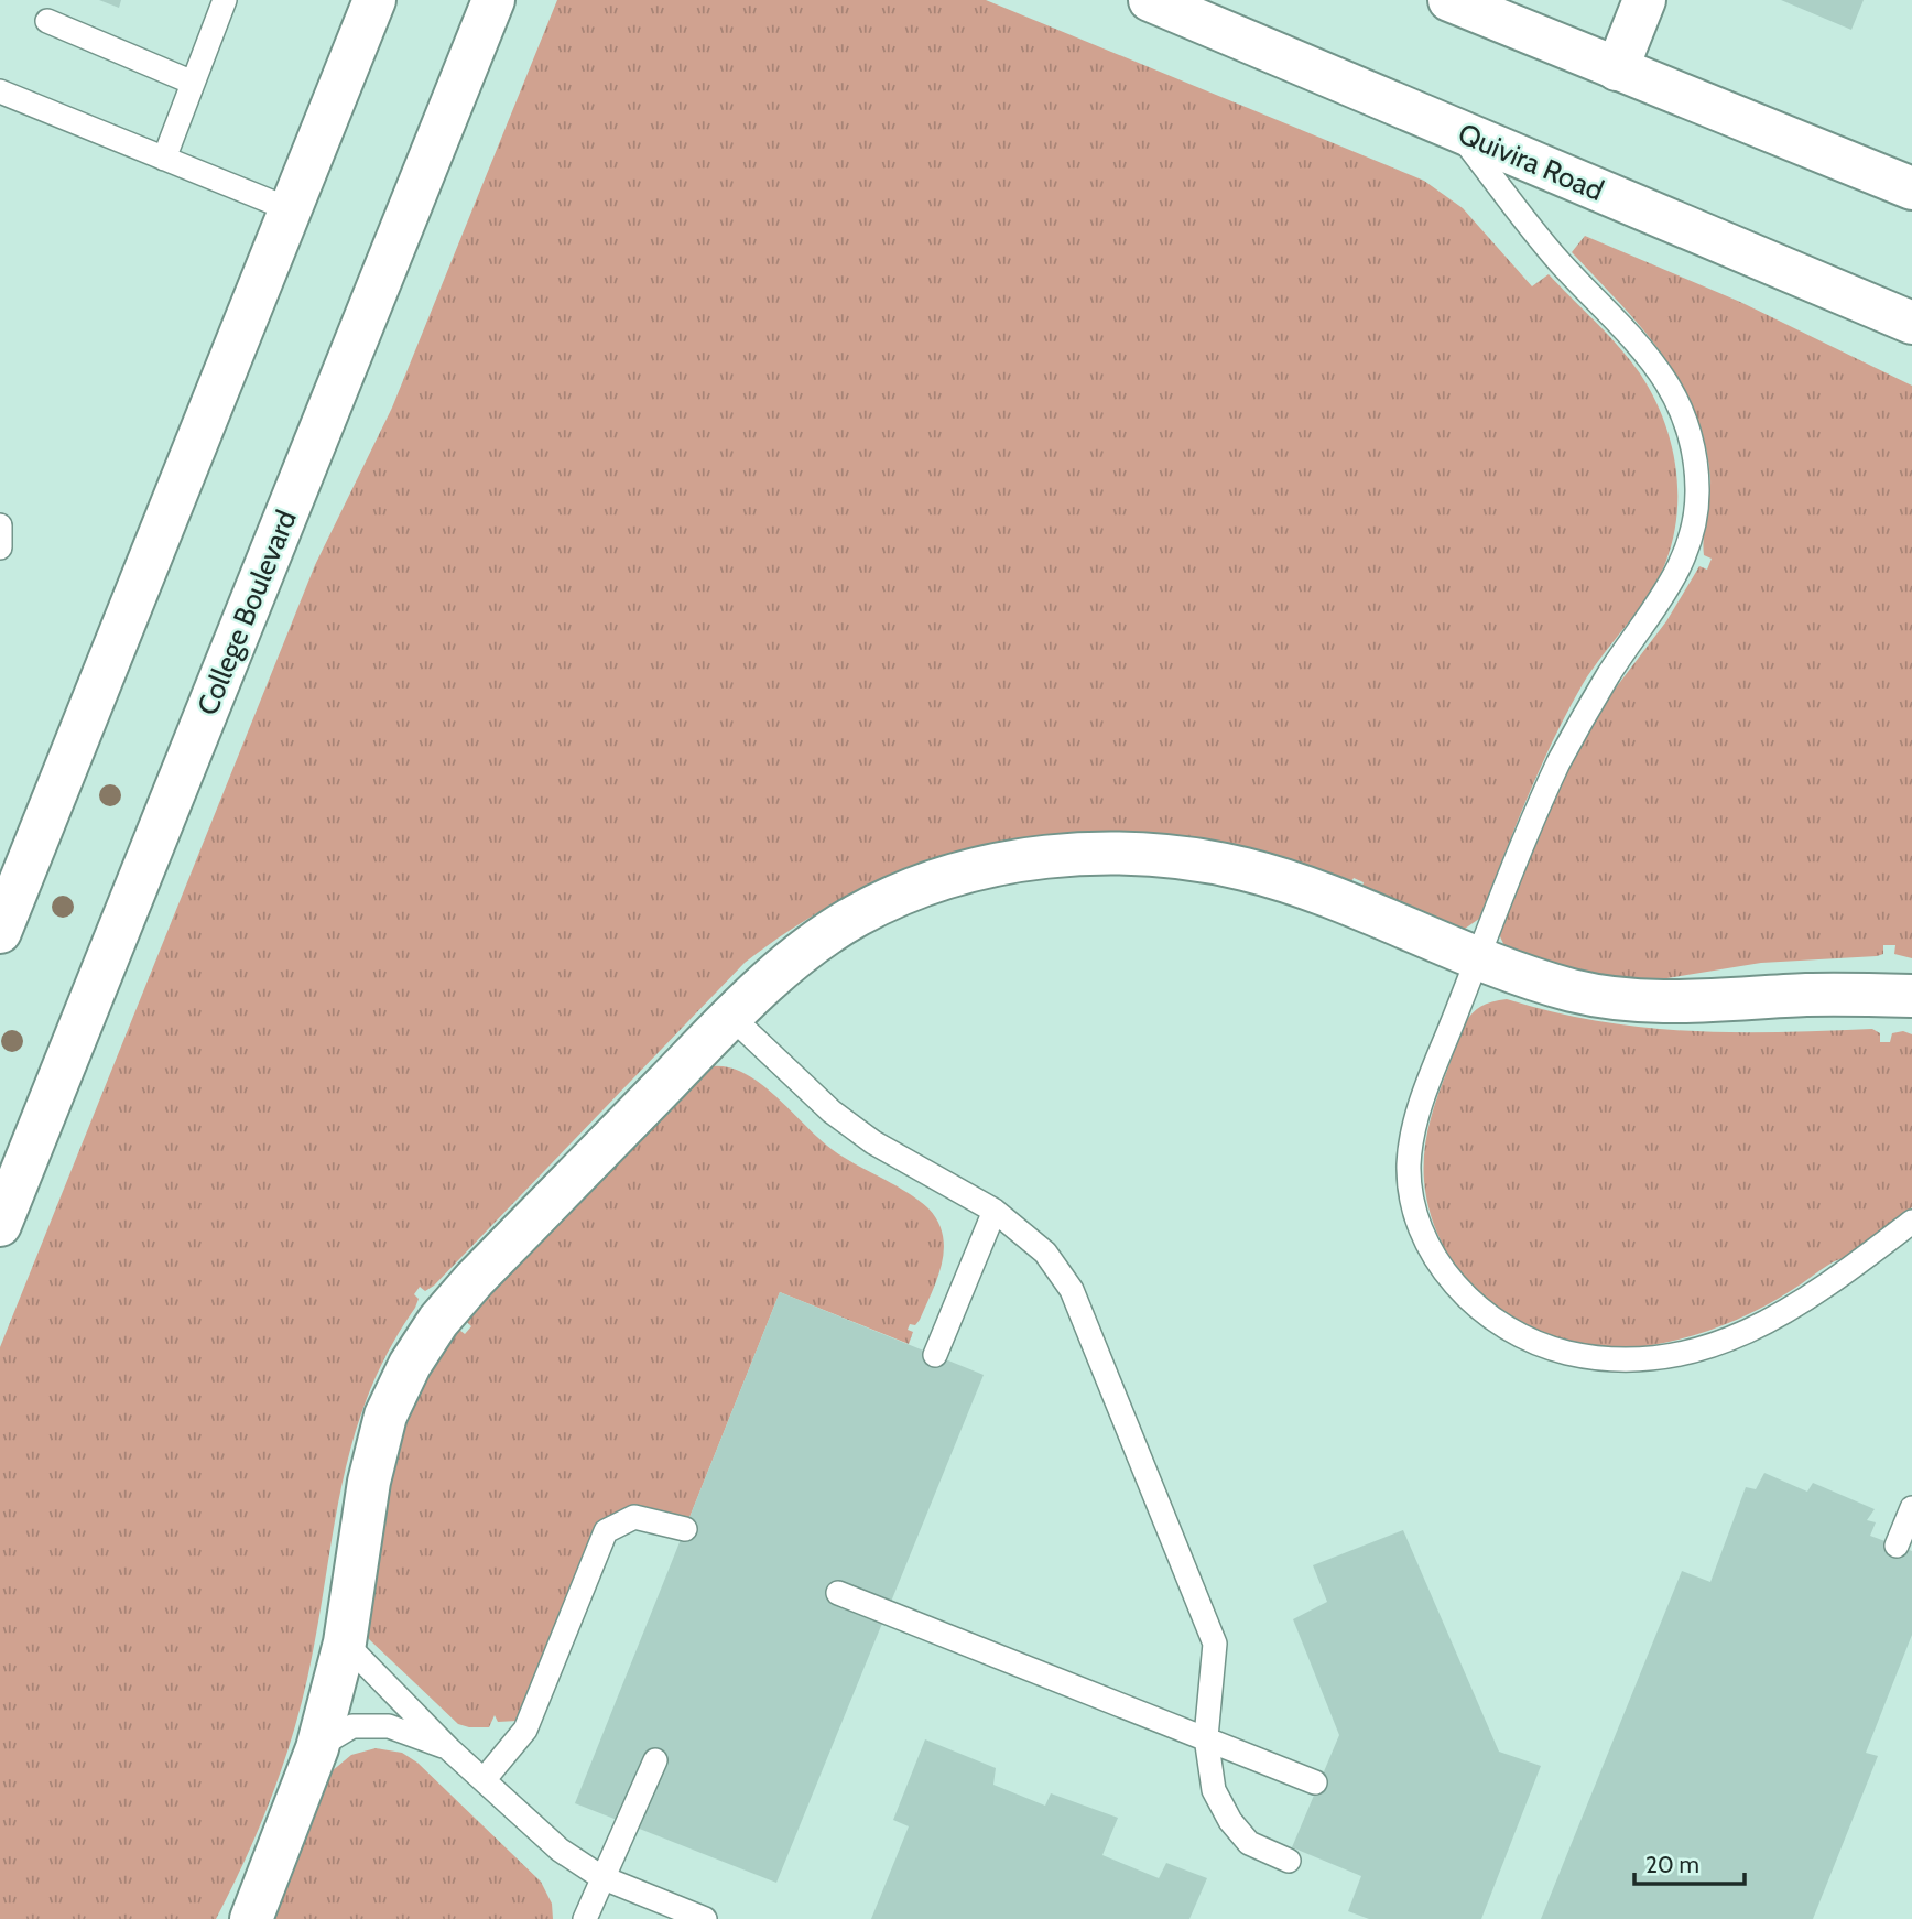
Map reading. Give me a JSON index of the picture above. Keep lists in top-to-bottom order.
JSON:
{
  "streets": {
    "main road": ["Quivira Road", "College Boulevard"]
  },
  "scale_bar": "20 m"
}
